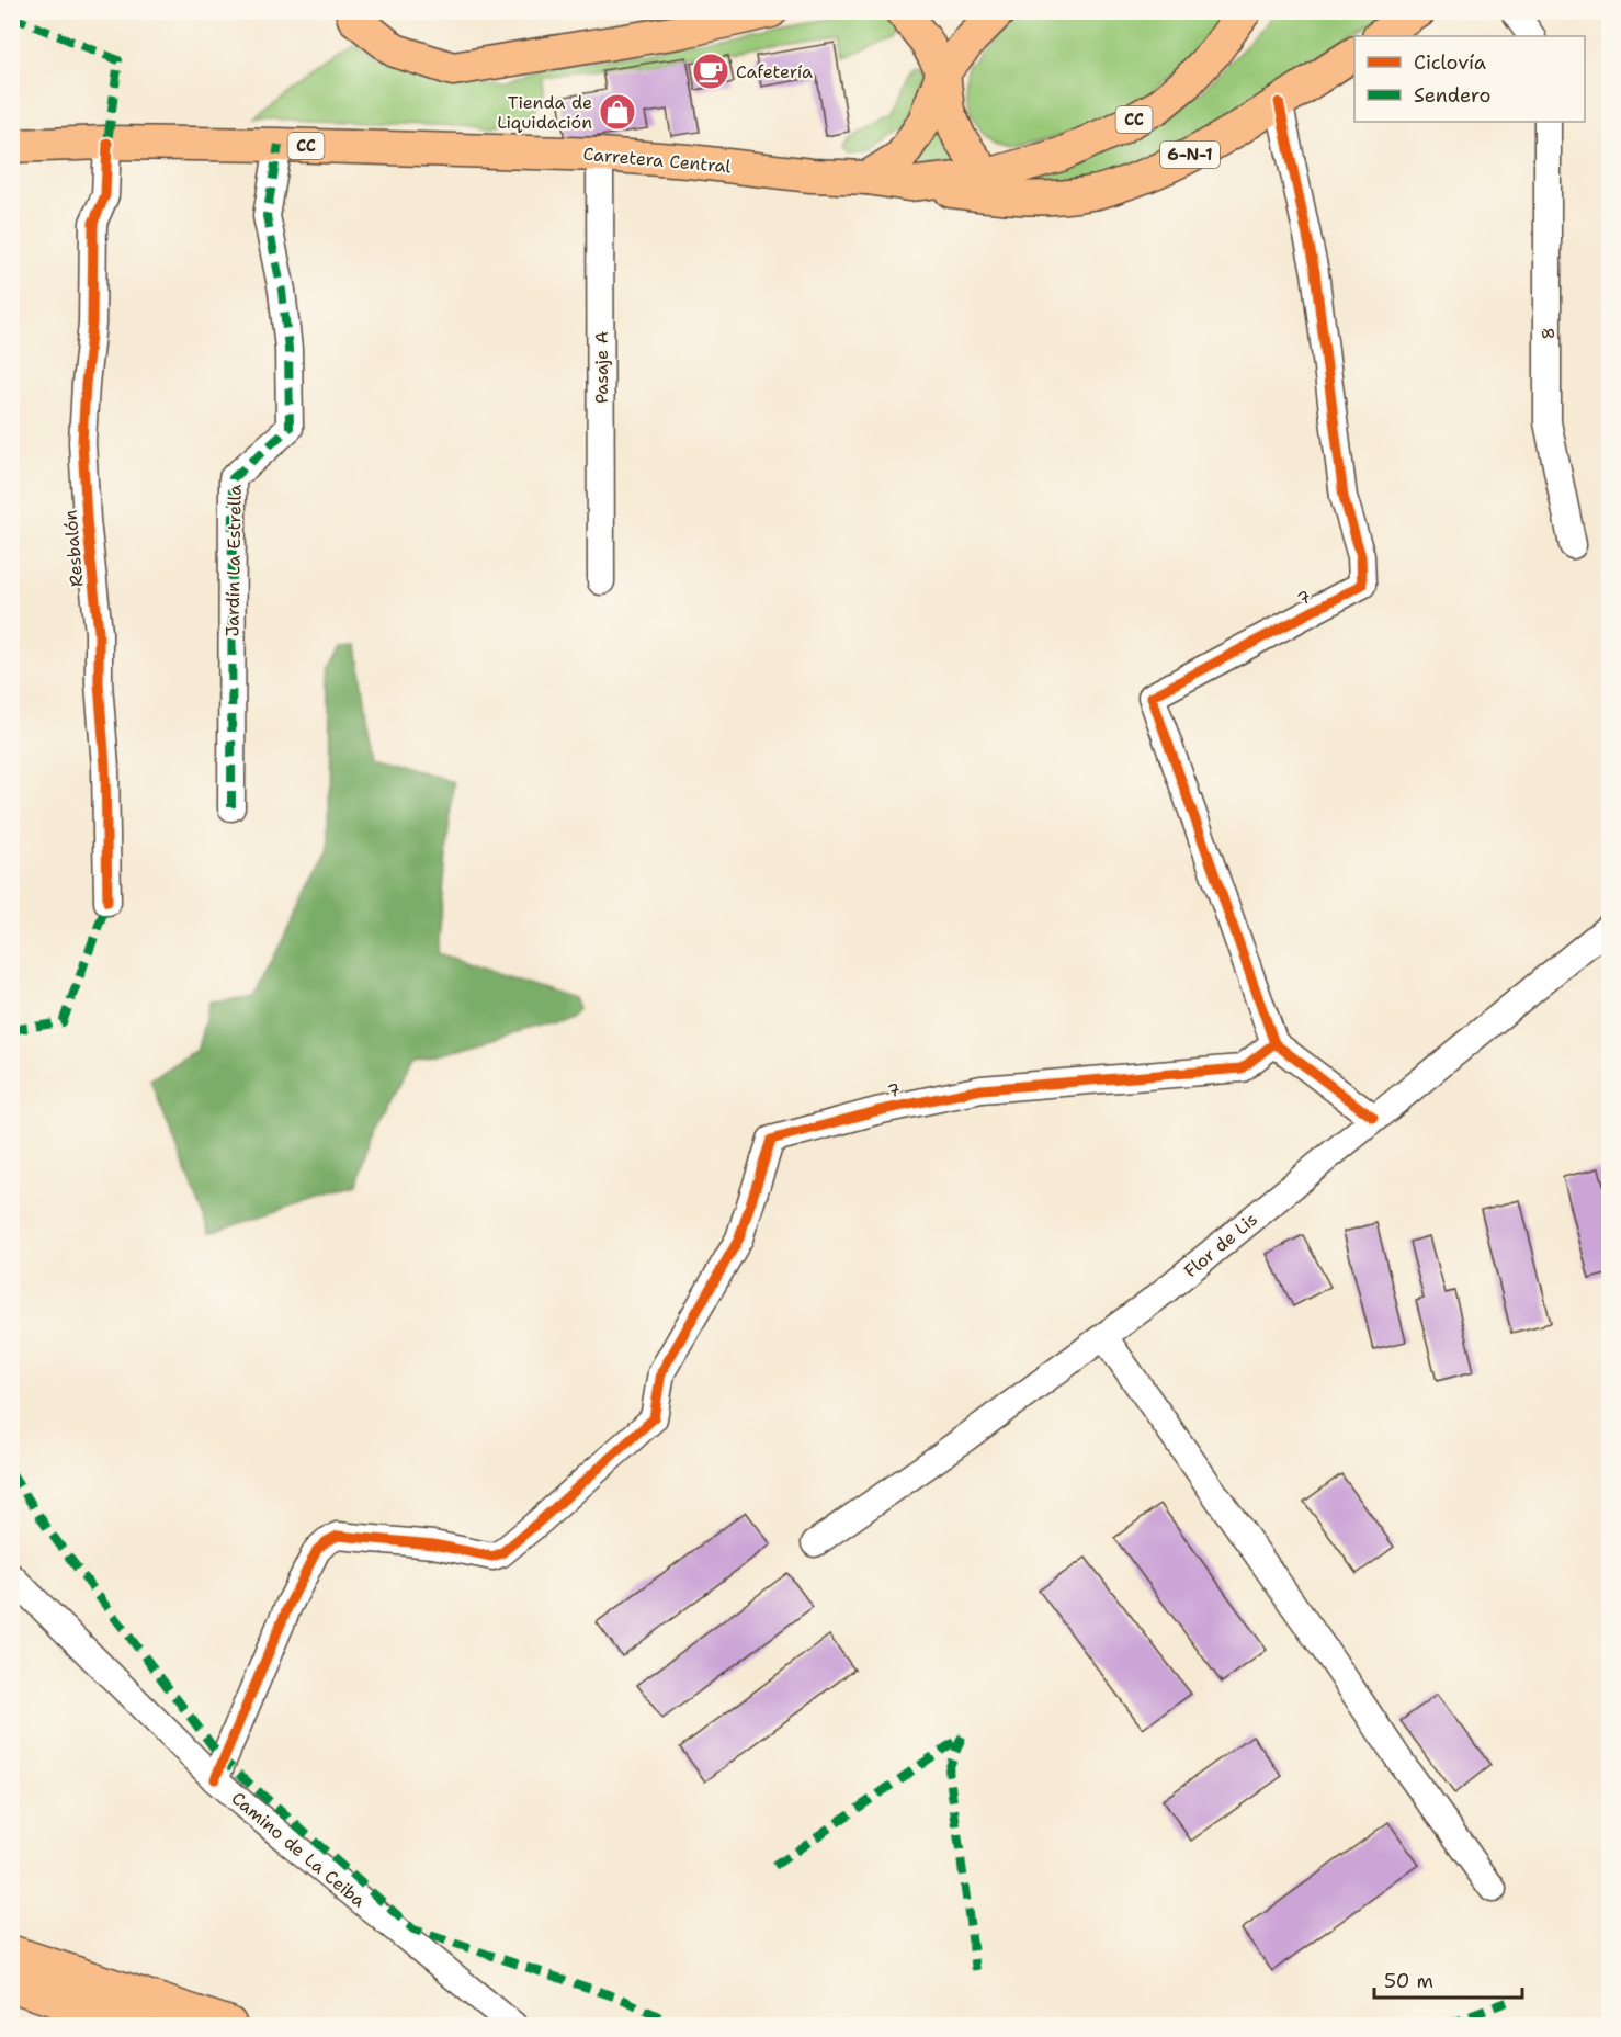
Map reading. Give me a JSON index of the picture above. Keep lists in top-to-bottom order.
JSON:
{
  "streets": {
    "main road": ["CC", "6-N-1", "Carretera Central"],
    "street": [
      "8",
      "Pasaje A",
      "Resbalón",
      "Jardín La Estrella",
      "7",
      "Flor de Lis",
      "Camino de La Ceiba"
    ]
  },
  "crossings": [
    ["CC", "6-N-1"],
    ["CC", "Carretera Central"],
    ["6-N-1", "Carretera Central"],
    ["6-N-1", "7"],
    ["Carretera Central", "Pasaje A"],
    ["Carretera Central", "Resbalón"],
    ["Carretera Central", "Jardín La Estrella"],
    ["7", "Camino de La Ceiba"]
  ],
  "places": {
    "cafe": ["Cafetería"],
    "shop": ["Tienda de Liquidación"]
  },
  "legend": ["Ciclovía", "Sendero"],
  "scale_bar": "50 m"
}
